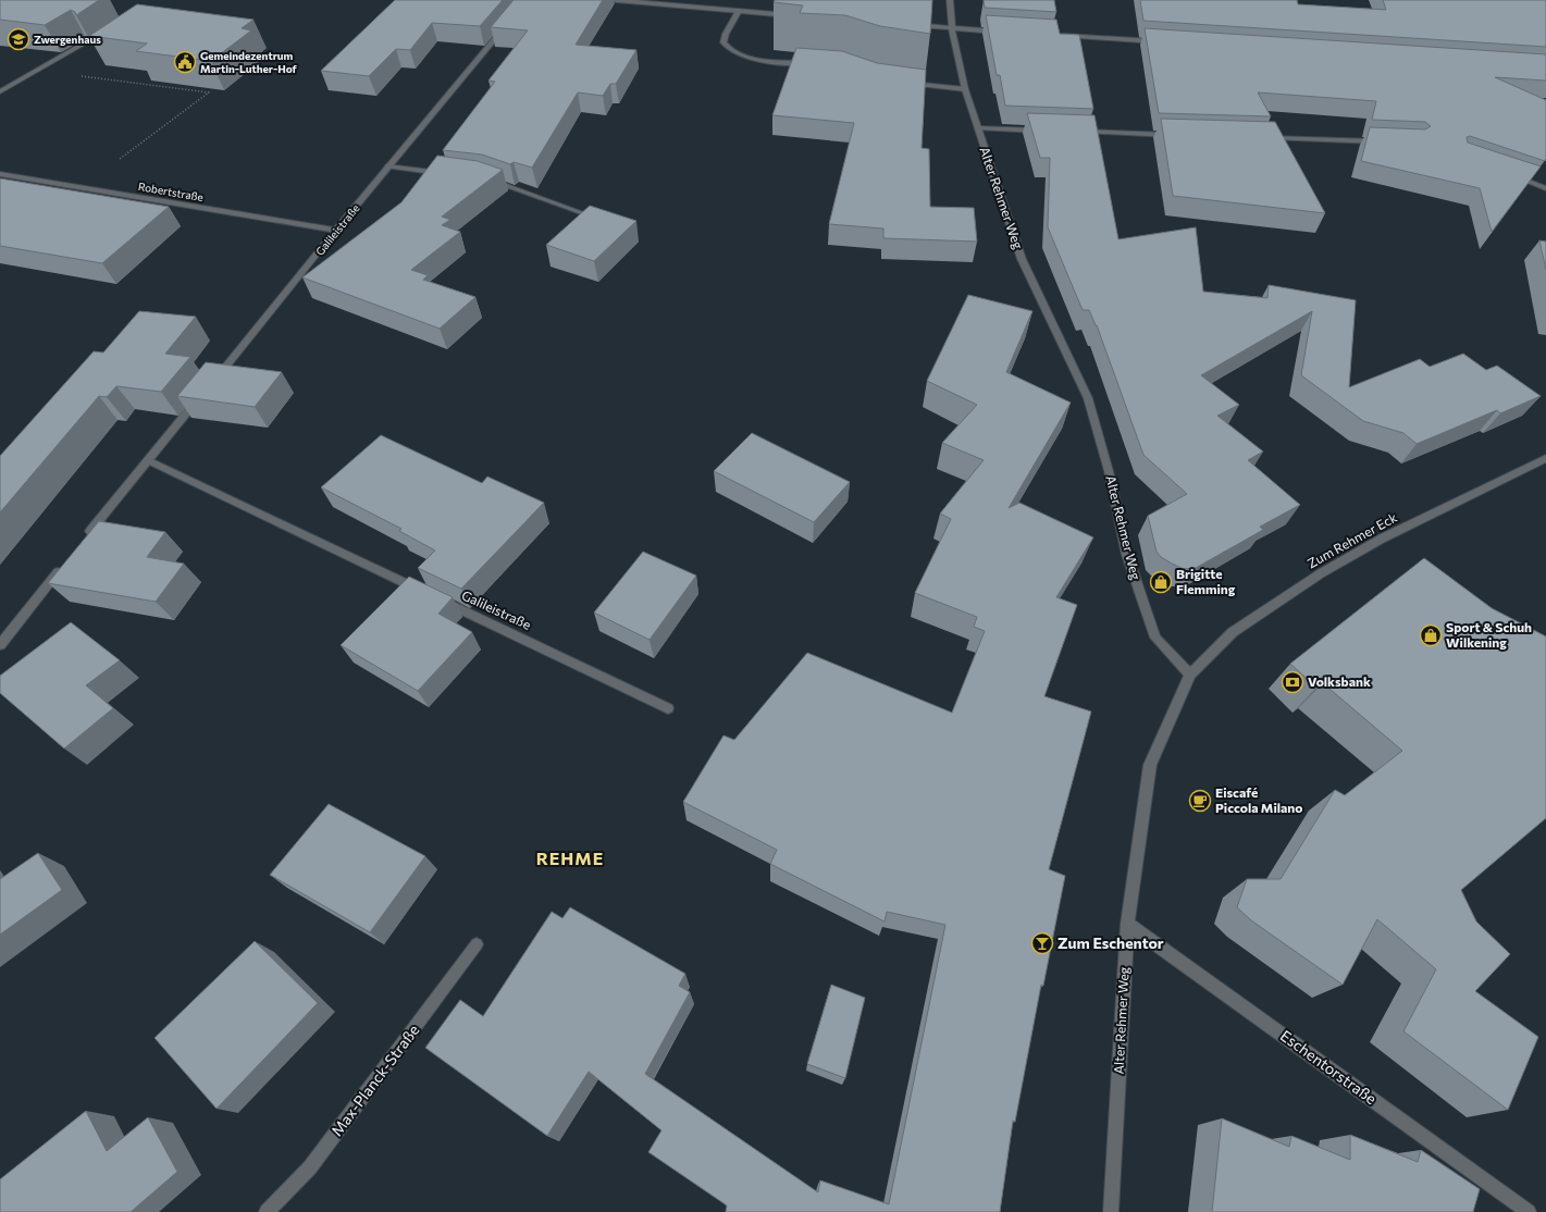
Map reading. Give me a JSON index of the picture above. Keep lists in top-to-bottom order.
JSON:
{
  "streets": {
    "street": [
      "Robertstraße",
      "Alter Rehmer Weg",
      "Galileistraße",
      "Zum Rehmer Eck",
      "Eschentorstraße",
      "Max-Planck-Straße"
    ]
  },
  "crossings": [
    ["Robertstraße", "Galileistraße"],
    ["Alter Rehmer Weg", "Zum Rehmer Eck"],
    ["Alter Rehmer Weg", "Eschentorstraße"]
  ],
  "districts": ["REHME"],
  "places": {
    "school or university": ["Zwergenhaus"],
    "public building": ["Gemeindezentrum Martin-Luther-Hof"],
    "shop": ["Brigitte Flemming", "Sport & Schuh Wilkening"],
    "bank": ["Volksbank"],
    "cafe": ["Eiscafé Piccola Milano"],
    "bar": ["Zum Eschentor"]
  }
}
